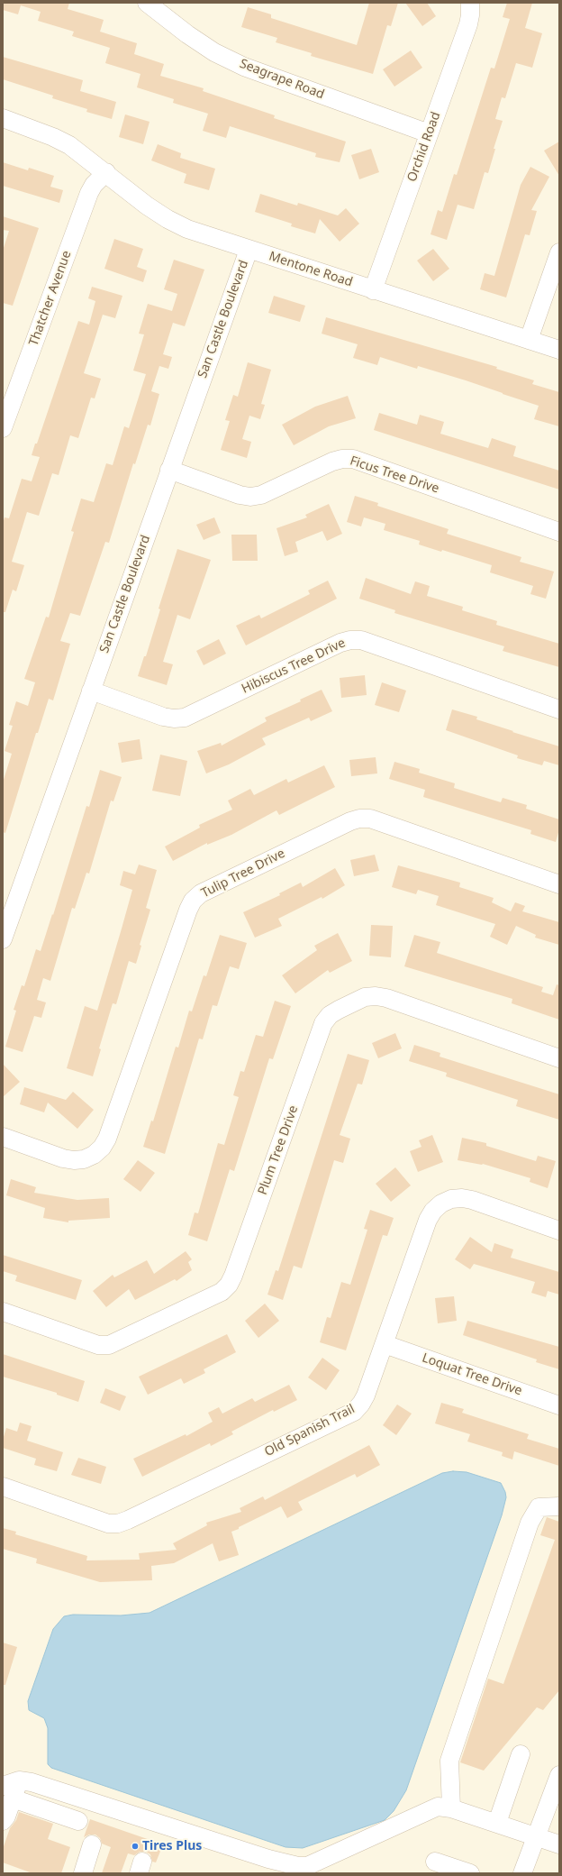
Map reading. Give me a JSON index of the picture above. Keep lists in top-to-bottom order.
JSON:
{
  "streets": {
    "street": [
      "Seagrape Road",
      "Orchid Road",
      "Mentone Road",
      "Thatcher Avenue",
      "San Castle Boulevard",
      "Ficus Tree Drive",
      "Hibiscus Tree Drive",
      "Tulip Tree Drive",
      "Plum Tree Drive",
      "Loquat Tree Drive",
      "Old Spanish Trail"
    ]
  },
  "crossings": [
    ["Seagrape Road", "Orchid Road"],
    ["Orchid Road", "Mentone Road"],
    ["Mentone Road", "Thatcher Avenue"],
    ["Mentone Road", "San Castle Boulevard"],
    ["San Castle Boulevard", "Ficus Tree Drive"],
    ["San Castle Boulevard", "Hibiscus Tree Drive"],
    ["Loquat Tree Drive", "Old Spanish Trail"]
  ],
  "places": ["Tires Plus"]
}
